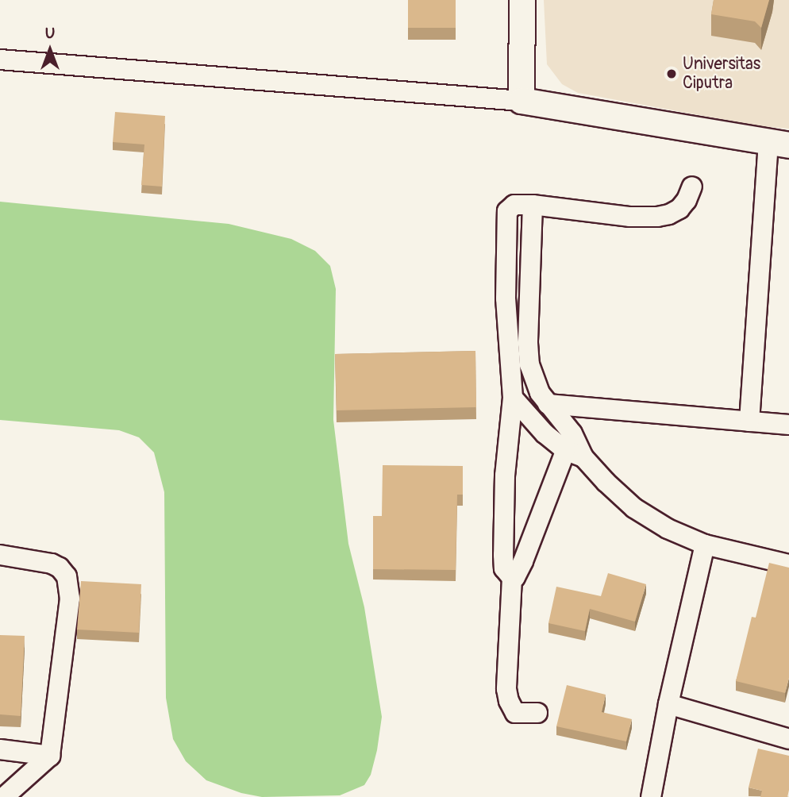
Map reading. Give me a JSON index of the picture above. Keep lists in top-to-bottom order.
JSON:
{
  "places": ["Universitas Ciputra"],
  "north": "top"
}
